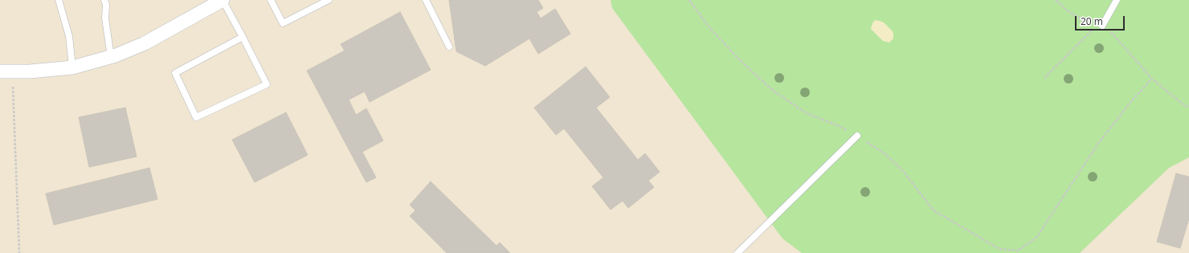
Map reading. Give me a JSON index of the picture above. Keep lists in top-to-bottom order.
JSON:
{
  "scale_bar": "20 m"
}
